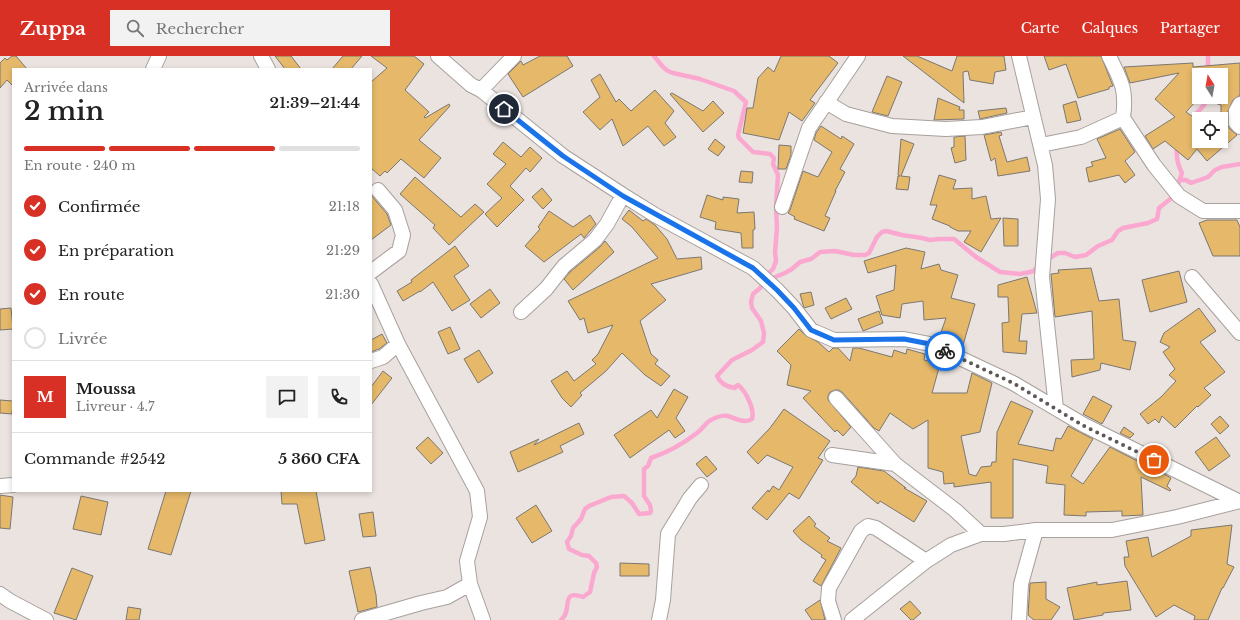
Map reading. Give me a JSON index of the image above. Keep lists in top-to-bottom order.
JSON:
{
  "north": "top",
  "page": {
    "header": "Zuppa",
    "search": "Rechercher",
    "nav": ["Carte", "Calques", "Partager"],
    "heading": ["2 min", "Arrivée dans", "21:39–21:44"],
    "panel": [
      "Moussa",
      "Livreur · 4.7",
      "Commande #2542",
      "5 360 CFA"
    ],
    "bar": "En route · 240 m",
    "list": [
      ["Confirmée", "21:18"],
      ["En préparation", "21:29"],
      ["En route", "21:30"],
      "Livrée"
    ],
    "round": "M"
  }
}
